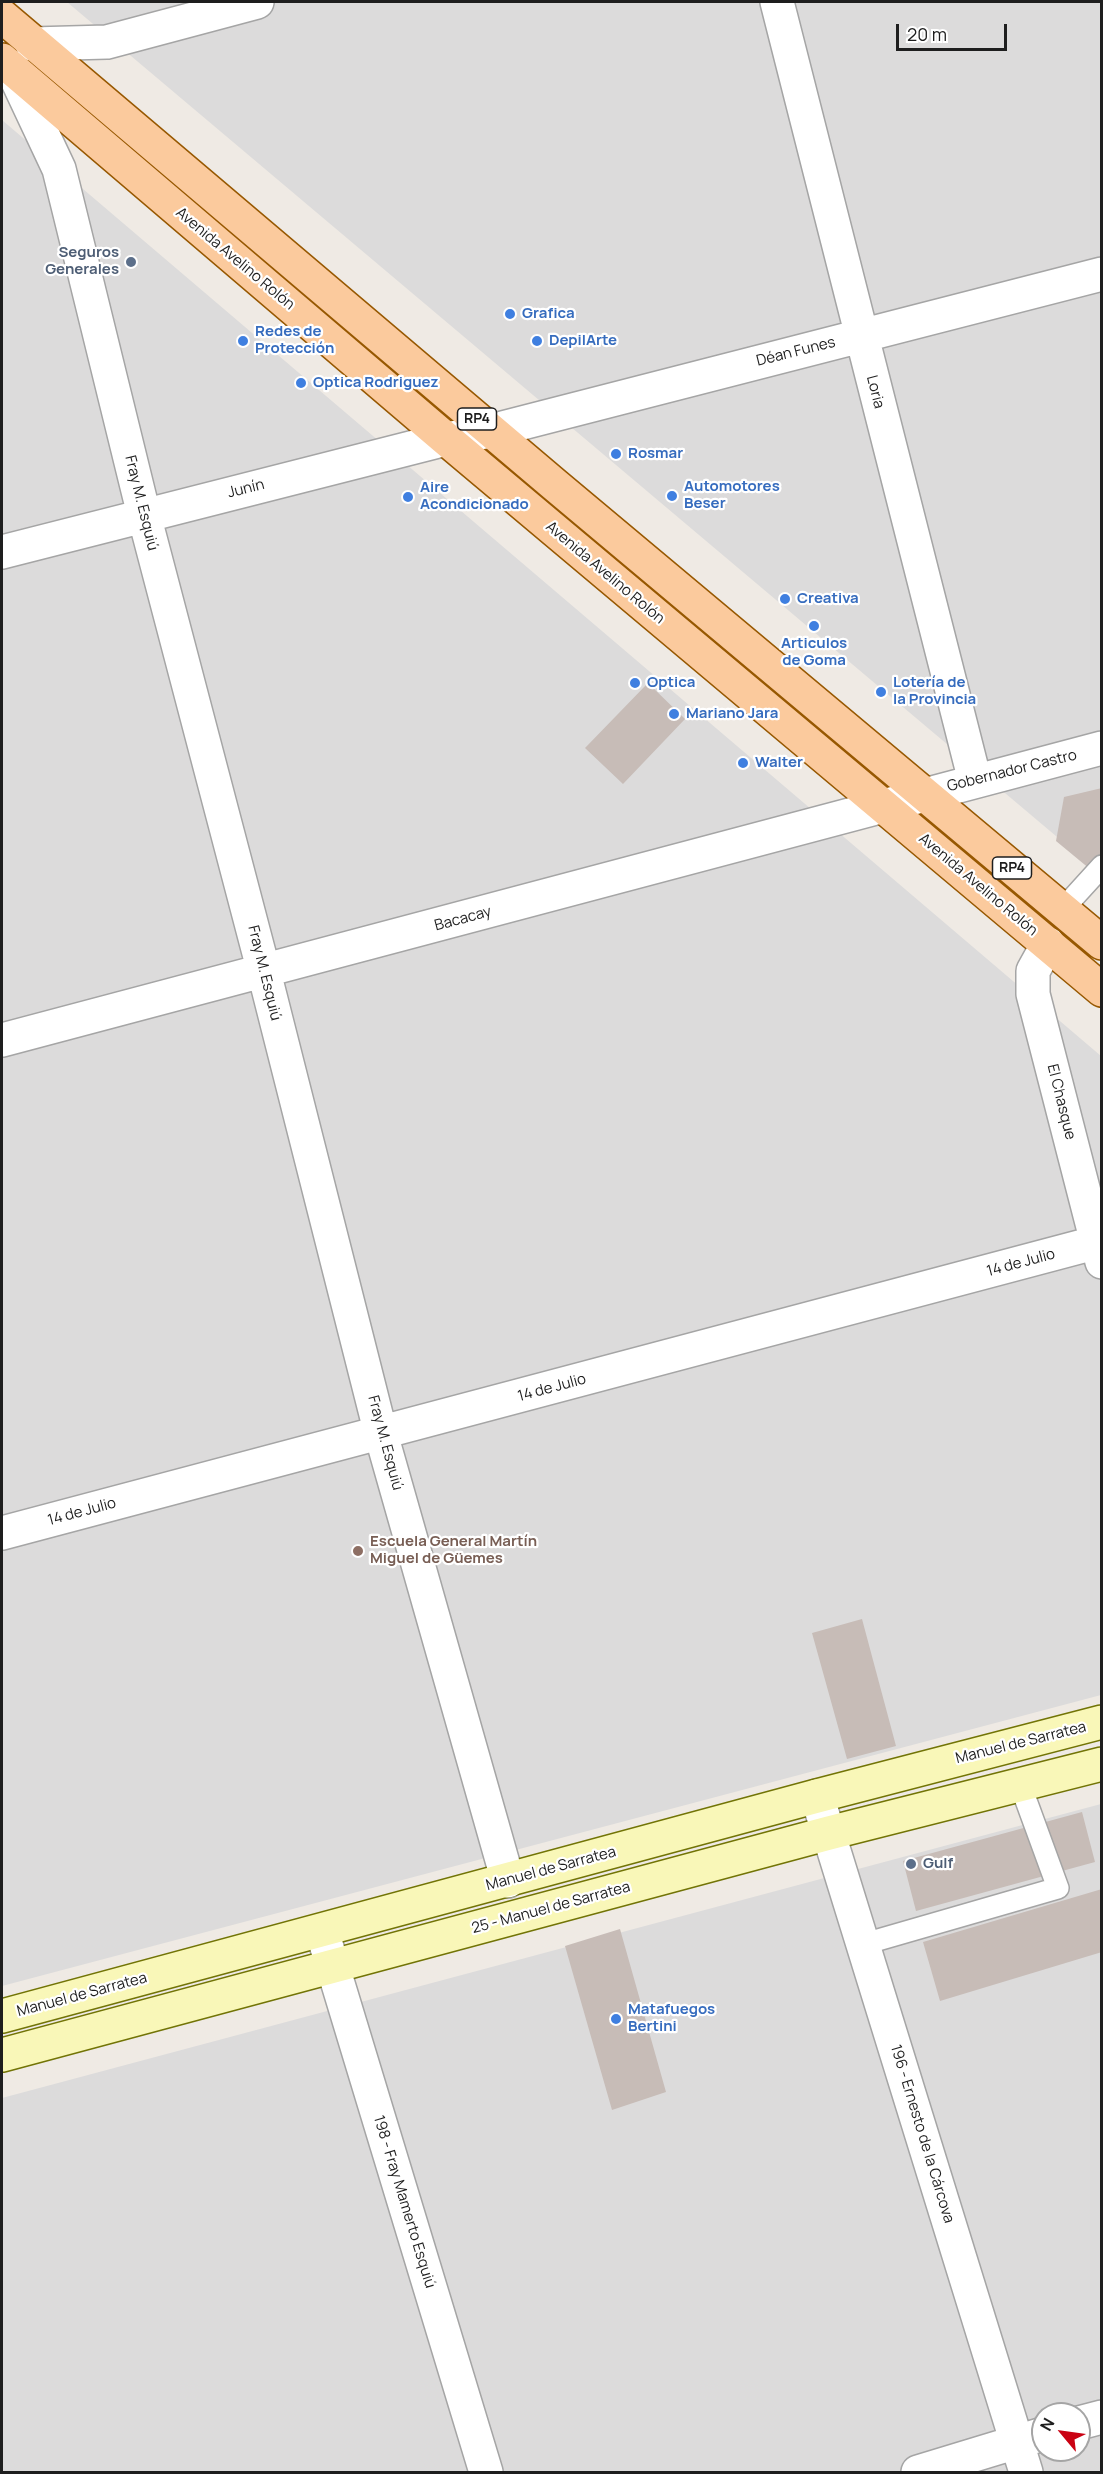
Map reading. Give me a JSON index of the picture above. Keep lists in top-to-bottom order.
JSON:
{
  "streets": {
    "main road": [
      "Avenida Avelino Rolón",
      "RP4",
      "Manuel de Sarratea",
      "25 - Manuel de Sarratea"
    ],
    "street": [
      "Déan Funes",
      "Loria",
      "Junín",
      "Fray M. Esquiú",
      "Gobernador Castro",
      "Bacacay",
      "El Chasque",
      "14 de Julio",
      "196 - Ernesto de la Cárcova",
      "198 - Fray Mamerto Esquiú"
    ]
  },
  "crossings": [
    ["Avenida Avelino Rolón", "Junín"],
    ["Avenida Avelino Rolón", "Fray M. Esquiú"],
    ["Avenida Avelino Rolón", "Bacacay"],
    ["Avenida Avelino Rolón", "El Chasque"],
    ["Déan Funes", "Loria"],
    ["Déan Funes", "RP4"],
    ["Déan Funes", "Junín"],
    ["Loria", "Gobernador Castro"],
    ["RP4", "Junín"],
    ["RP4", "Gobernador Castro"],
    ["RP4", "Bacacay"],
    ["Junín", "Fray M. Esquiú"],
    ["Fray M. Esquiú", "Bacacay"],
    ["Fray M. Esquiú", "14 de Julio"],
    ["Fray M. Esquiú", "Manuel de Sarratea"],
    ["Gobernador Castro", "Bacacay"],
    ["El Chasque", "14 de Julio"],
    ["Manuel de Sarratea", "196 - Ernesto de la Cárcova"],
    ["Manuel de Sarratea", "198 - Fray Mamerto Esquiú"],
    ["25 - Manuel de Sarratea", "196 - Ernesto de la Cárcova"],
    ["25 - Manuel de Sarratea", "198 - Fray Mamerto Esquiú"]
  ],
  "places": [
    "Seguros Generales",
    "Grafica",
    "Redes de Protección",
    "DepilArte",
    "Optica Rodriguez",
    "Rosmar",
    "Automotores Beser",
    "Aire Acondicionado",
    "Creativa",
    "Articulos de Goma",
    "Optica",
    "Lotería de la Provincia",
    "Mariano Jara",
    "Walter",
    "Escuela General Martín Miguel de Güemes",
    "Gulf",
    "Matafuegos Bertini"
  ],
  "scale_bar": "20 m",
  "north": "top left"
}
